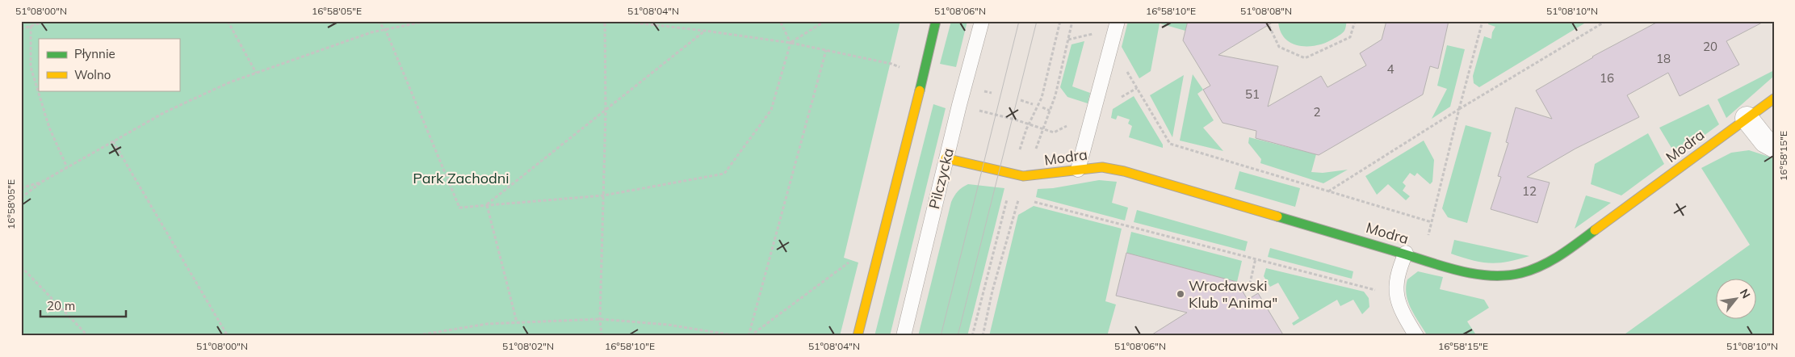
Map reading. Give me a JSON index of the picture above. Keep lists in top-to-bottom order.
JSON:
{
  "streets": {
    "street": ["Modra"],
    "lane": ["Pilczycka"]
  },
  "crossings": [
    ["Modra", "Pilczycka"]
  ],
  "parks": ["Park Zachodni"],
  "places": ["Wrocławski Klub \"Anima\""],
  "house_numbers": [
    "20",
    "18",
    "4",
    "16",
    "51",
    "2",
    "12"
  ],
  "legend": ["Płynnie", "Wolno"],
  "scale_bar": "20 m",
  "north": "top right",
  "coordinates": [
    "51°08'00\"N",
    "16°58'05\"E",
    "51°08'04\"N",
    "51°08'06\"N",
    "16°58'10\"E",
    "51°08'08\"N",
    "51°08'10\"N",
    "16°58'15\"E",
    "51°08'02\"N"
  ]
}
